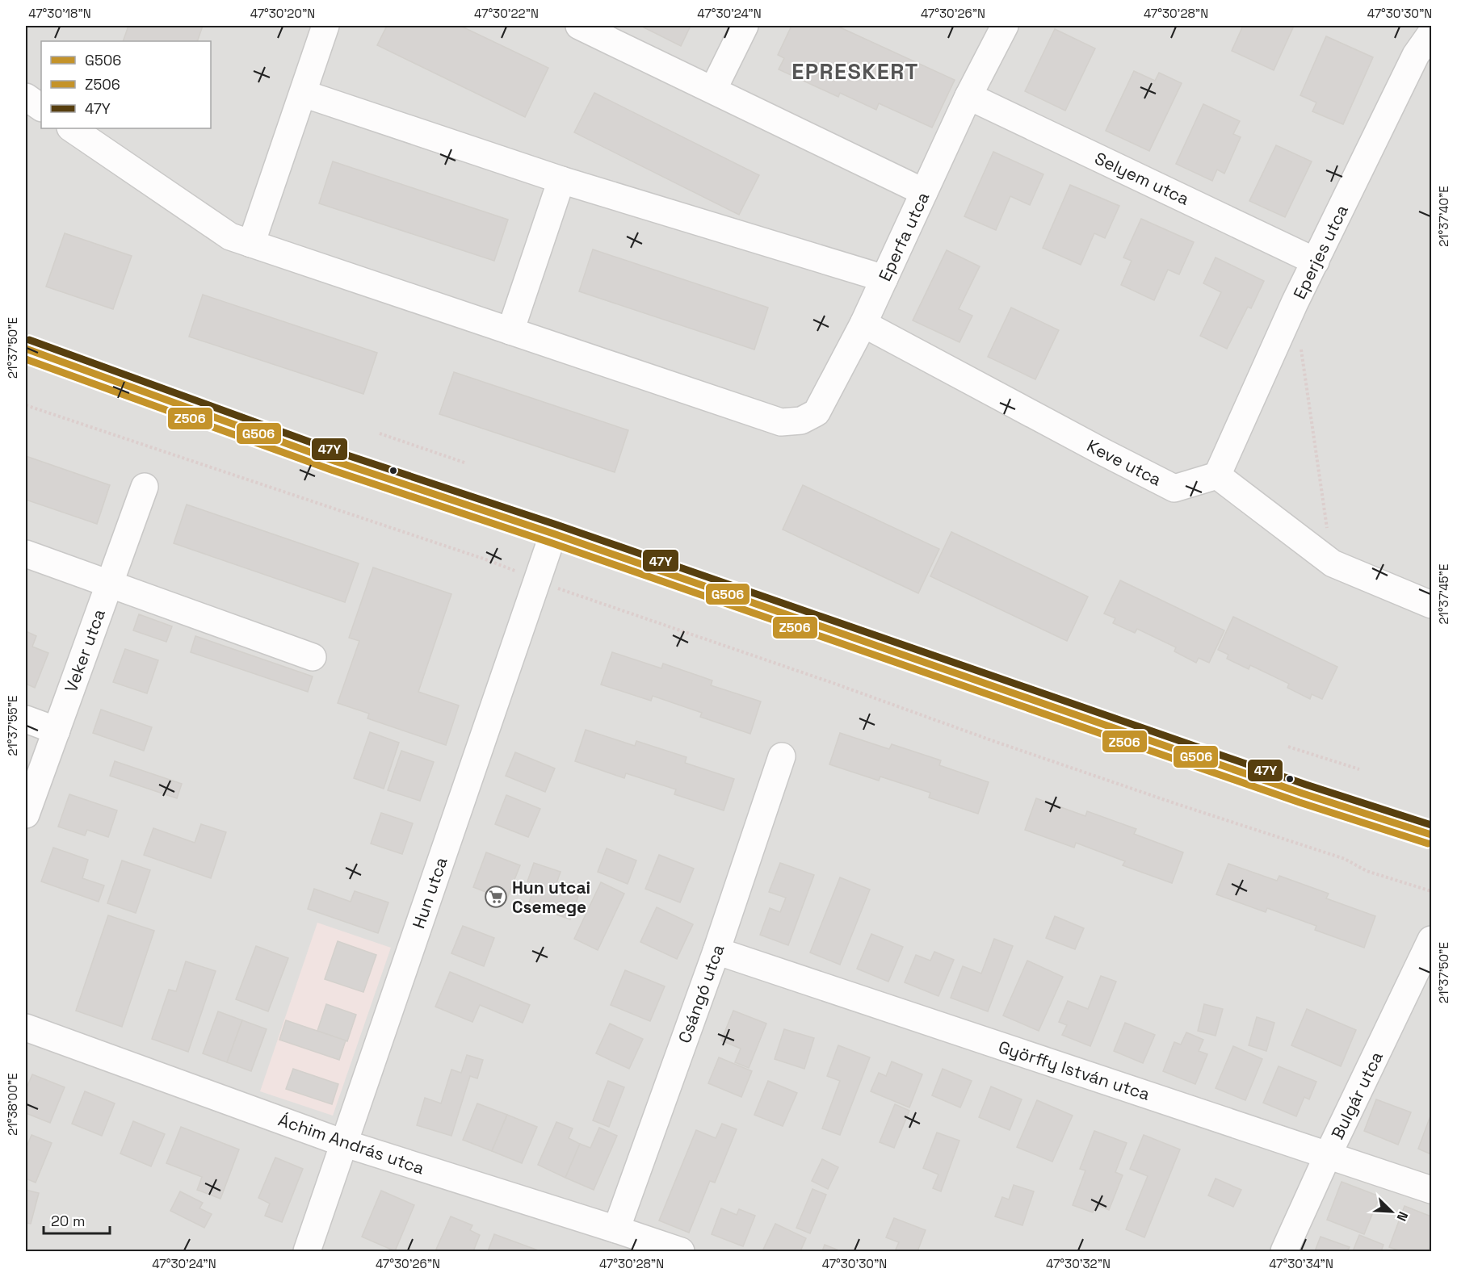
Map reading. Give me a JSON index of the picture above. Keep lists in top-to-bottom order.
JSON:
{
  "streets": {
    "street": [
      "Selyem utca",
      "Eperfa utca",
      "Eperjes utca",
      "Keve utca",
      "Veker utca",
      "Hun utca",
      "Csángó utca",
      "Györffy István utca",
      "Bulgár utca",
      "Áchim András utca"
    ]
  },
  "crossings": [
    ["Selyem utca", "Eperfa utca"],
    ["Selyem utca", "Eperjes utca"],
    ["Eperfa utca", "Keve utca"],
    ["Eperjes utca", "Keve utca"],
    ["Hun utca", "Áchim András utca"],
    ["Csángó utca", "Györffy István utca"],
    ["Csángó utca", "Áchim András utca"],
    ["Györffy István utca", "Bulgár utca"]
  ],
  "districts": ["EPRESKERT"],
  "places": {
    "supermarket": ["Hun utcai Csemege"]
  },
  "lines": ["transit line 47Y", "transit line G506", "transit line Z506"],
  "legend": ["G506", "Z506", "47Y"],
  "scale_bar": "20 m",
  "north": "bottom right",
  "coordinates": [
    "47°30'18\"N",
    "47°30'20\"N",
    "47°30'22\"N",
    "47°30'24\"N",
    "47°30'26\"N",
    "47°30'28\"N",
    "47°30'30\"N",
    "21°37'40\"E",
    "21°37'50\"E",
    "21°37'45\"E",
    "21°37'55\"E",
    "21°38'00\"E",
    "47°30'32\"N",
    "47°30'34\"N"
  ]
}
